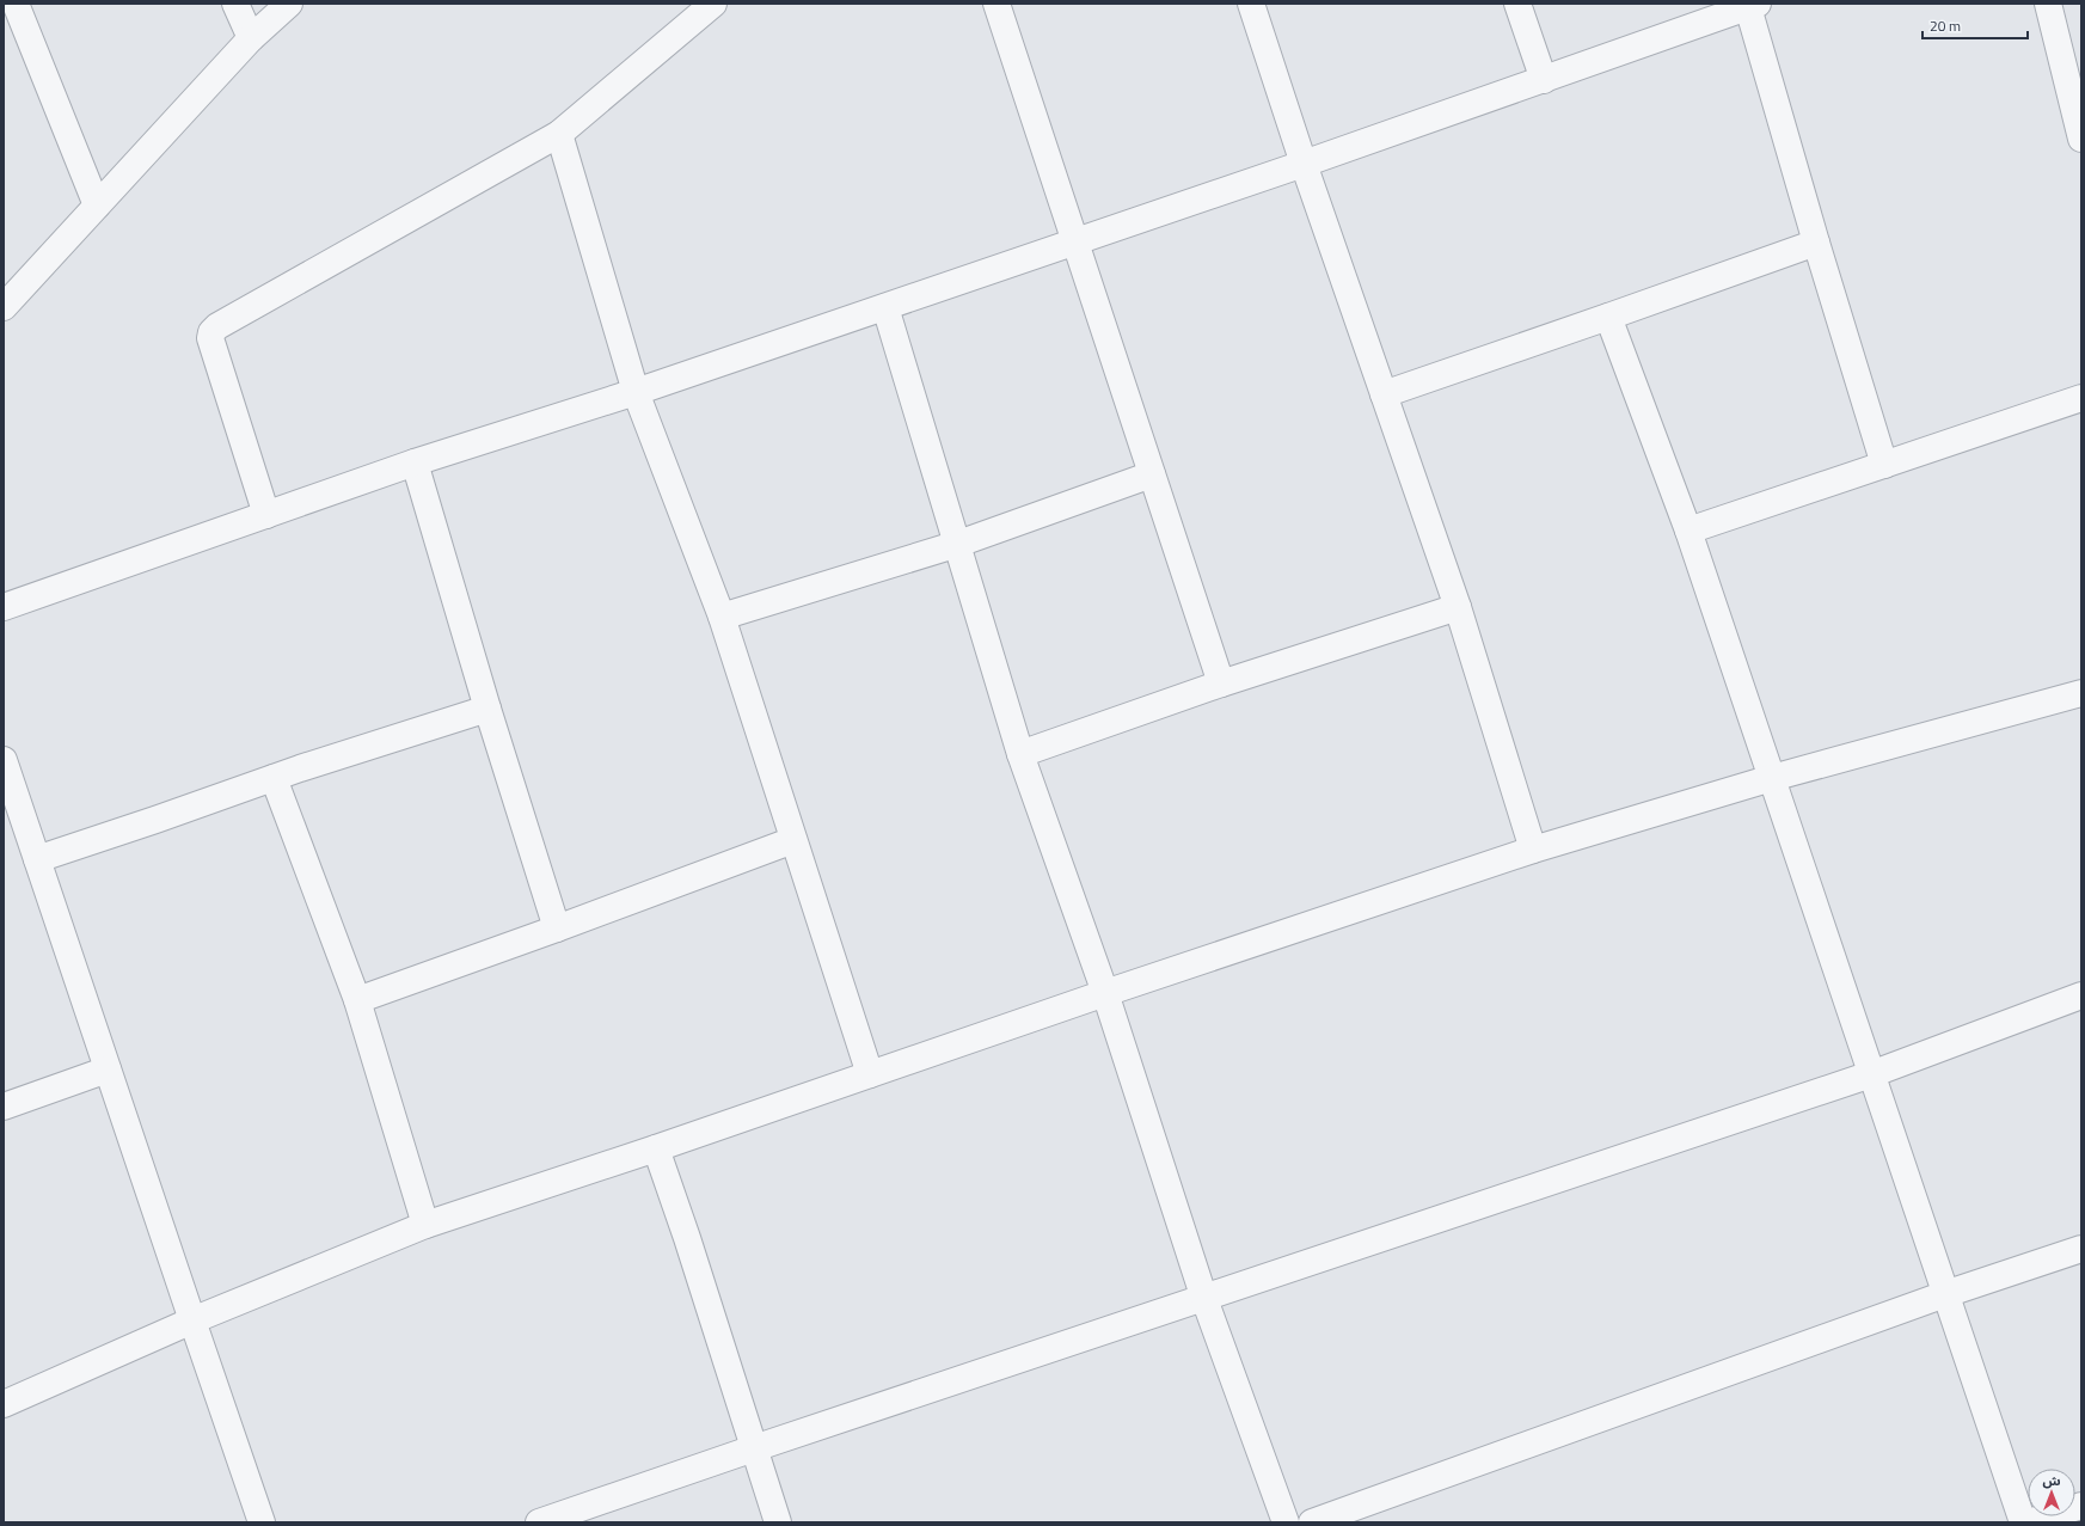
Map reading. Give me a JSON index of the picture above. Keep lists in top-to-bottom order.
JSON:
{
  "scale_bar": "20 m",
  "north": "top"
}
